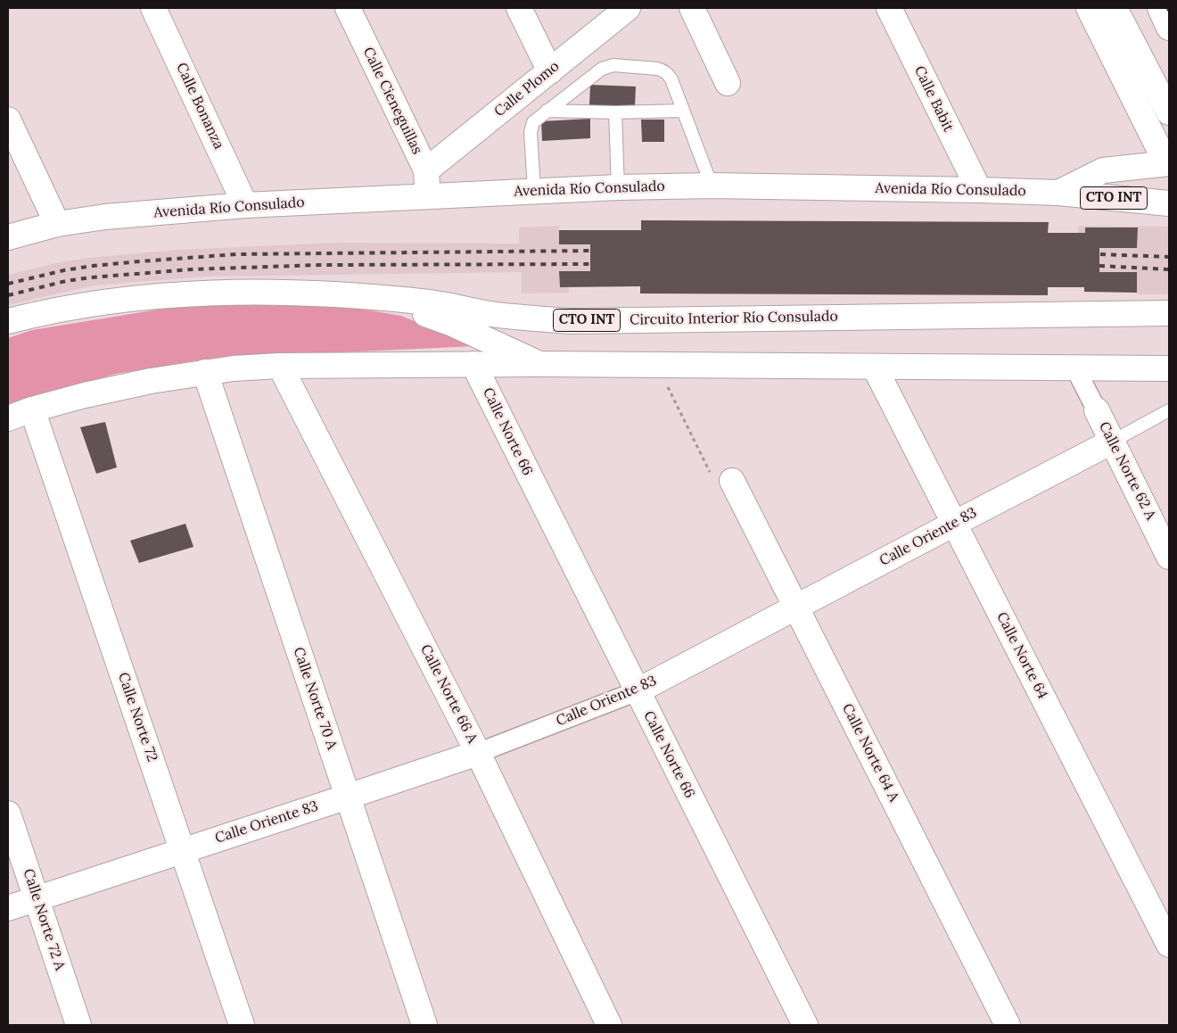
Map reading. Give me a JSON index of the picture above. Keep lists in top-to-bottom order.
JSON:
{
  "streets": {
    "main road": [
      "Calle Plomo",
      "Calle Babit",
      "Calle Cieneguillas",
      "Calle Bonanza",
      "Avenida Río Consulado",
      "CTO INT",
      "Circuito Interior Río Consulado",
      "Calle Norte 66",
      "Calle Norte 62 A",
      "Calle Oriente 83",
      "Calle Norte 64",
      "Calle Norte 66 A",
      "Calle Norte 70 A",
      "Calle Norte 72",
      "Calle Norte 64 A",
      "Calle Norte 72 A"
    ]
  },
  "crossings": [
    ["Calle Plomo", "Calle Cieneguillas"],
    ["Calle Babit", "Avenida Río Consulado"],
    ["Calle Cieneguillas", "Avenida Río Consulado"],
    ["Calle Bonanza", "Avenida Río Consulado"],
    ["Avenida Río Consulado", "CTO INT"],
    ["Calle Norte 66", "Calle Oriente 83"],
    ["Calle Norte 62 A", "Calle Oriente 83"],
    ["Calle Oriente 83", "Calle Norte 64"],
    ["Calle Oriente 83", "Calle Norte 66 A"],
    ["Calle Oriente 83", "Calle Norte 70 A"],
    ["Calle Oriente 83", "Calle Norte 72"],
    ["Calle Oriente 83", "Calle Norte 64 A"],
    ["Calle Oriente 83", "Calle Norte 72 A"]
  ]
}
